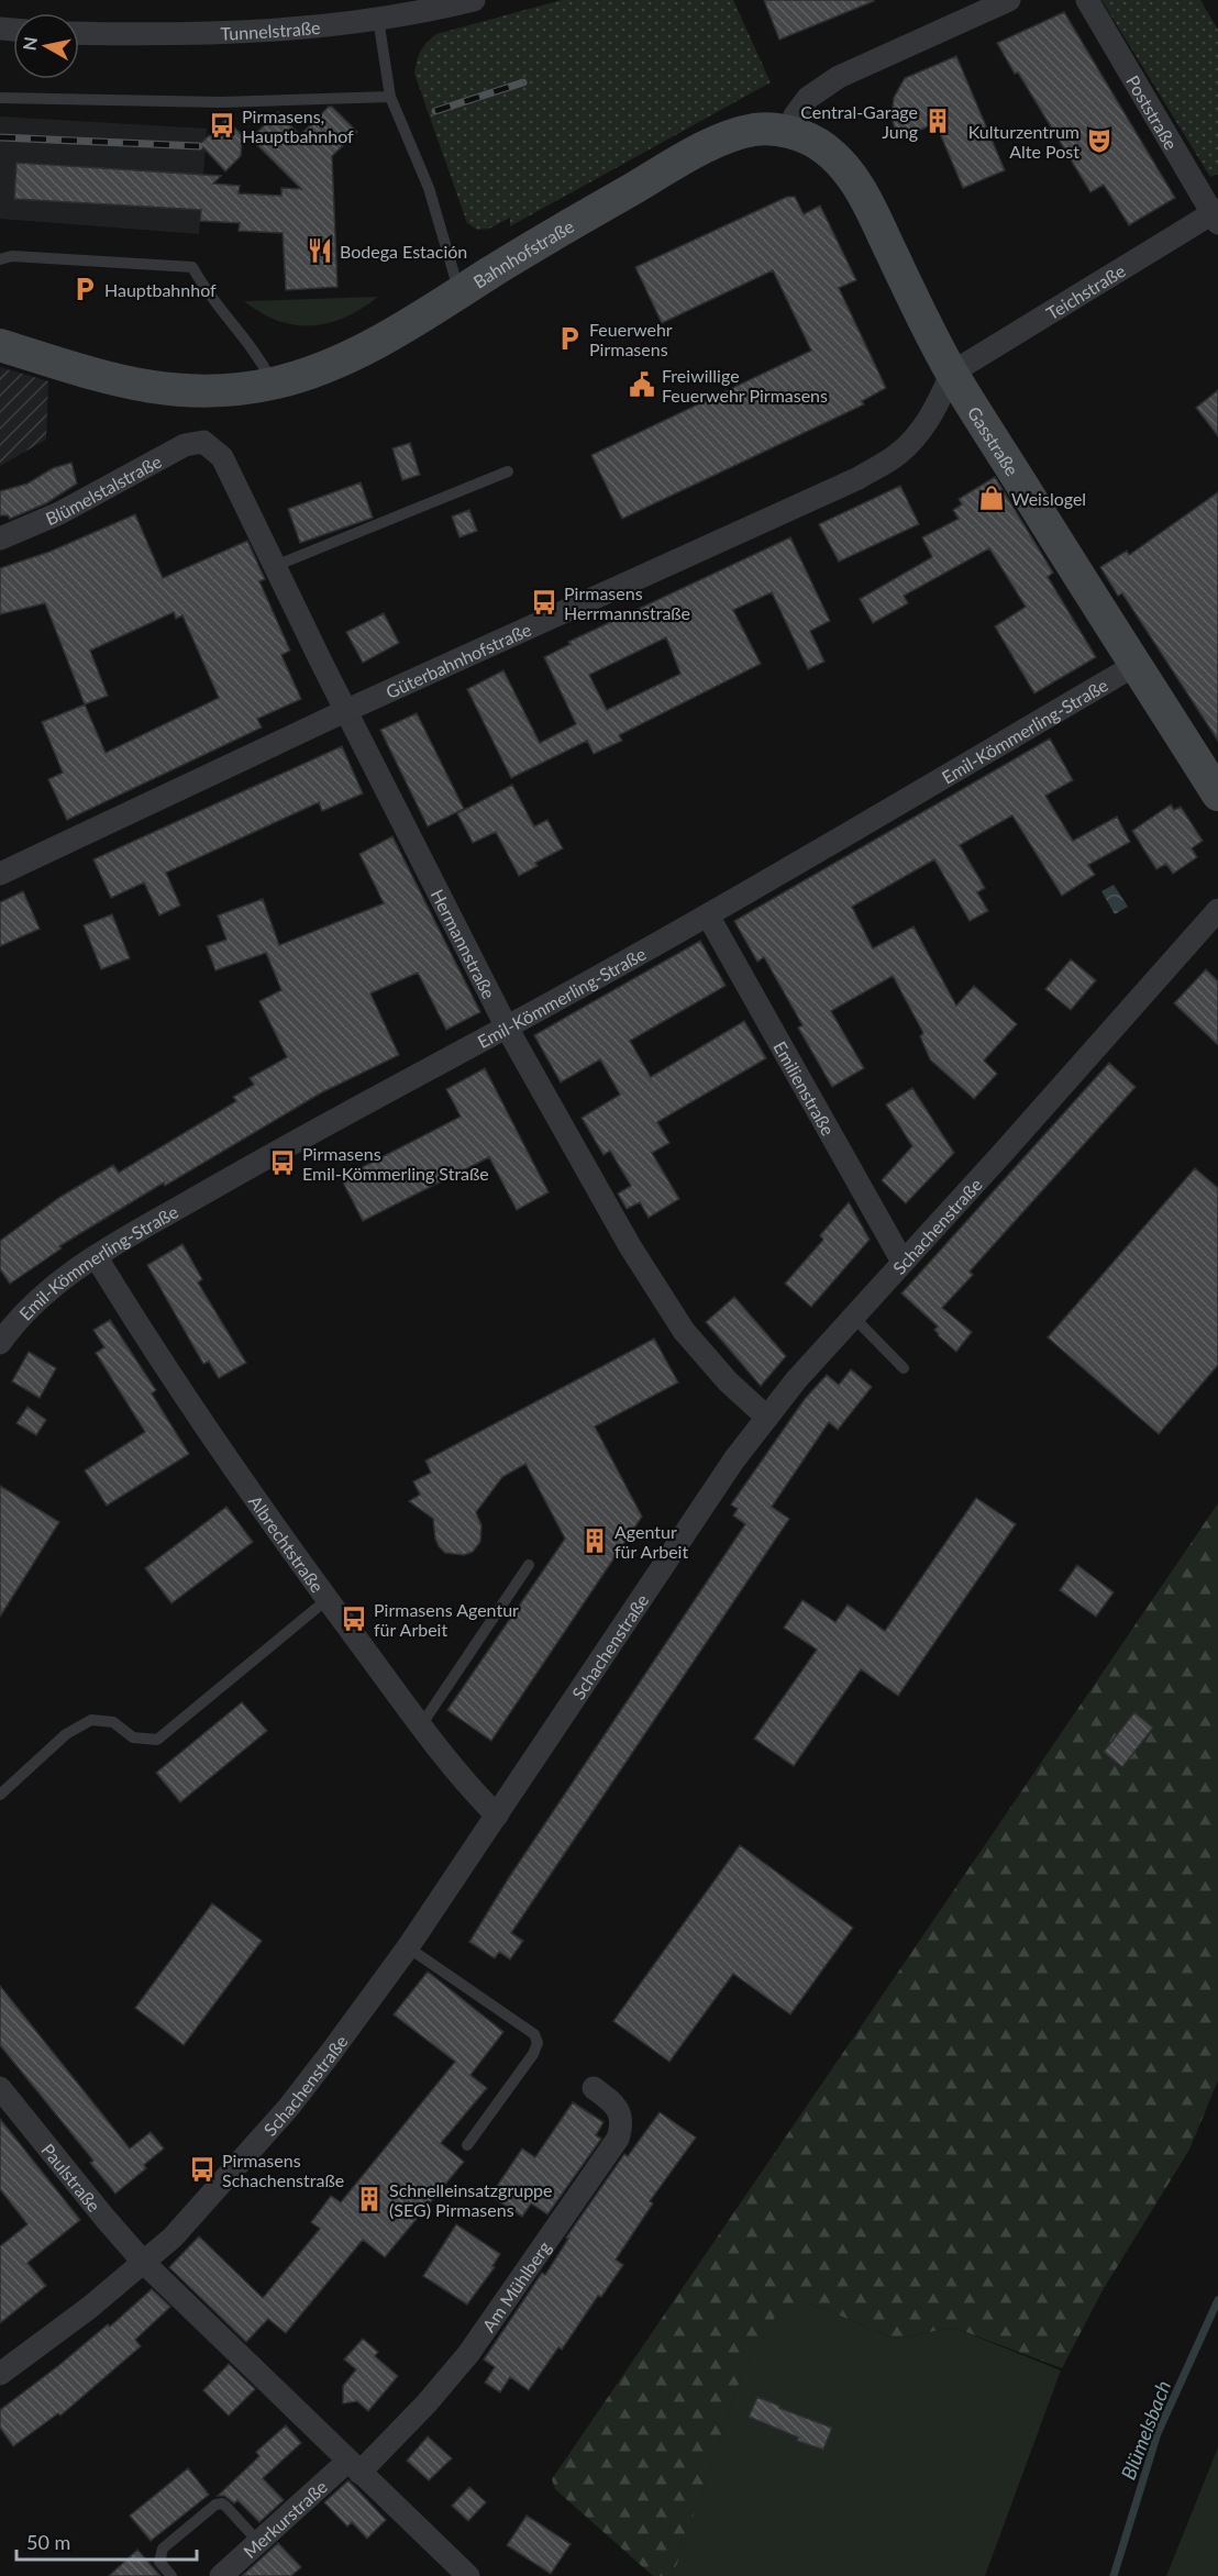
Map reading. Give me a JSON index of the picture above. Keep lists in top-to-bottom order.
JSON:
{
  "streets": {
    "street": [
      "Tunnelstraße",
      "Poststraße",
      "Bahnhofstraße",
      "Teichstraße",
      "Gasstraße",
      "Blümelstalstraße",
      "Güterbahnhofstraße",
      "Emil-Kömmerling-Straße",
      "Hermannstraße",
      "Emilienstraße",
      "Schachenstraße",
      "Albrechtstraße",
      "Paulstraße",
      "Am Mühlberg",
      "Merkurstraße"
    ]
  },
  "crossings": [
    ["Poststraße", "Teichstraße"],
    ["Bahnhofstraße", "Gasstraße"],
    ["Teichstraße", "Gasstraße"],
    ["Teichstraße", "Güterbahnhofstraße"],
    ["Gasstraße", "Güterbahnhofstraße"],
    ["Gasstraße", "Emil-Kömmerling-Straße"],
    ["Blümelstalstraße", "Hermannstraße"],
    ["Güterbahnhofstraße", "Hermannstraße"],
    ["Emil-Kömmerling-Straße", "Hermannstraße"],
    ["Emil-Kömmerling-Straße", "Emilienstraße"],
    ["Emil-Kömmerling-Straße", "Albrechtstraße"],
    ["Hermannstraße", "Schachenstraße"],
    ["Emilienstraße", "Schachenstraße"],
    ["Schachenstraße", "Albrechtstraße"],
    ["Schachenstraße", "Paulstraße"],
    ["Am Mühlberg", "Merkurstraße"]
  ],
  "water": ["Blümelsbach"],
  "places": {
    "building": ["Central-Garage Jung", "Agentur für Arbeit", "Schnelleinsatzgruppe (SEG) Pirmasens"],
    "bus stop": [
      "Pirmasens, Hauptbahnhof",
      "Pirmasens Herrmannstraße",
      "Pirmasens Emil-Kömmerling Straße",
      "Pirmasens Agentur für Arbeit",
      "Pirmasens Schachenstraße"
    ],
    "theatre": ["Kulturzentrum Alte Post"],
    "restaurant": ["Bodega Estación"],
    "parking": ["Hauptbahnhof", "Feuerwehr Pirmasens"],
    "public building": ["Freiwillige Feuerwehr Pirmasens"],
    "shop": ["Weislogel"]
  },
  "scale_bar": "50 m",
  "north": "left"
}
